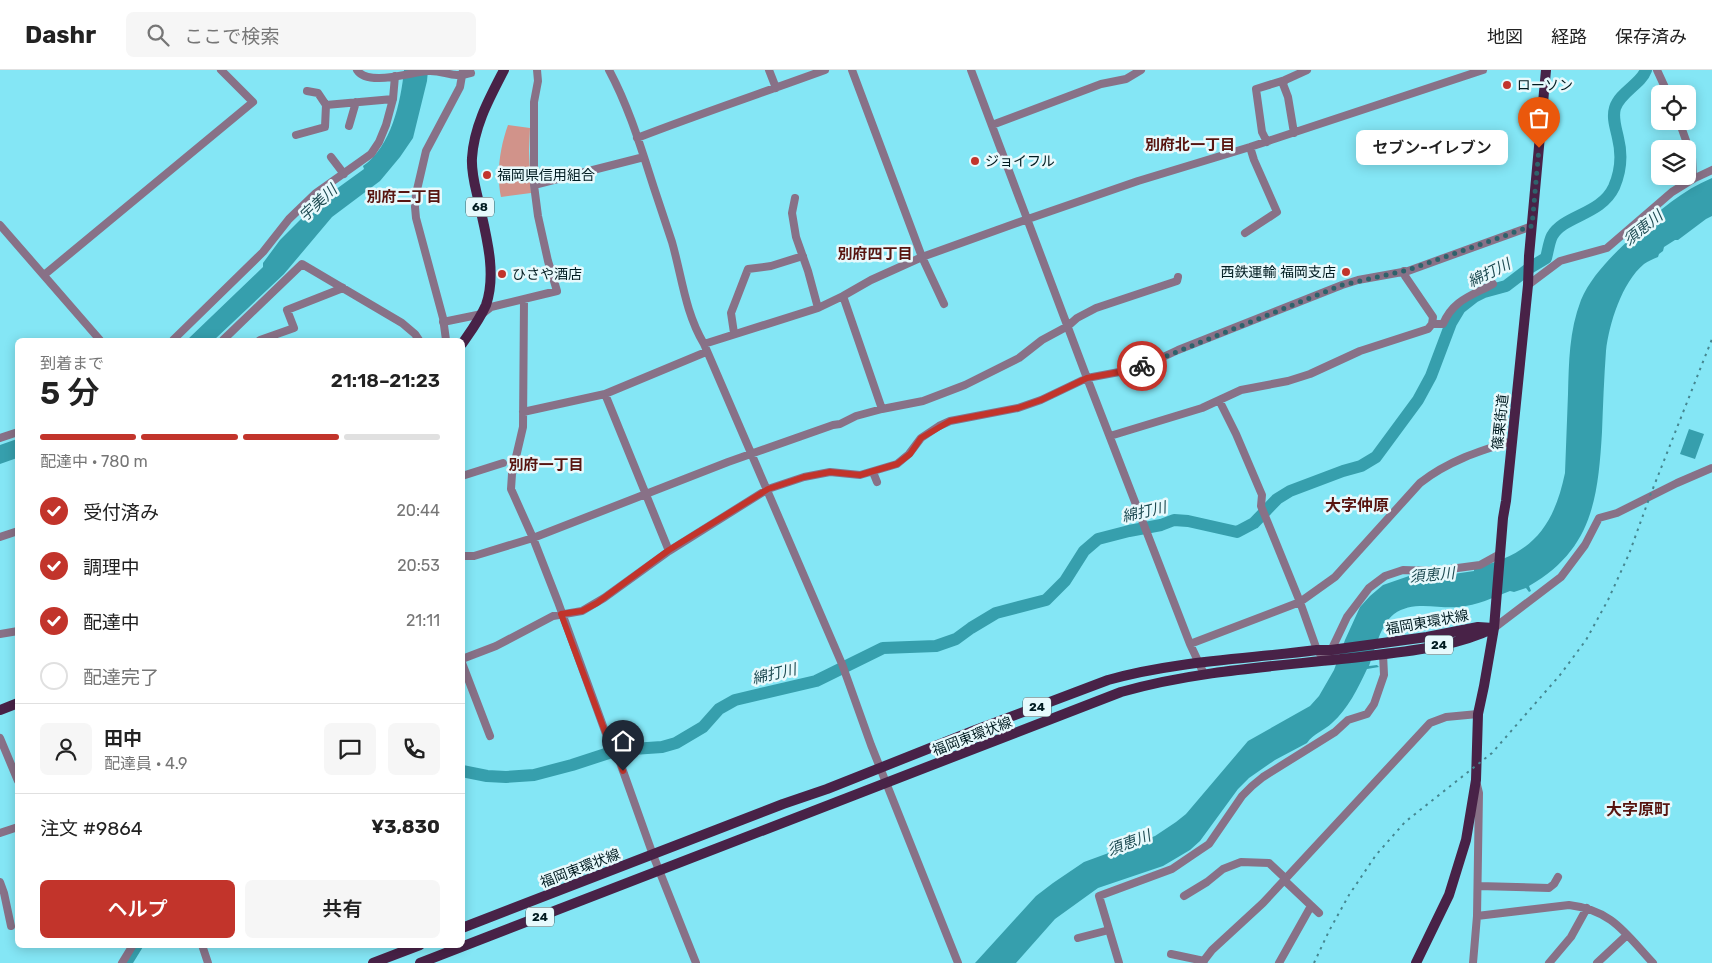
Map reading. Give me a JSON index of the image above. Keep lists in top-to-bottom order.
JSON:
{
  "streets": {
    "main road": [
      "68",
      "篠栗街道",
      "福岡東環状線",
      "24"
    ]
  },
  "crossings": [
    ["篠栗街道", "福岡東環状線"]
  ],
  "districts": [
    "別府北一丁目",
    "別府二丁目",
    "別府四丁目",
    "別府一丁目",
    "大字仲原",
    "大字原町"
  ],
  "water": ["宇美川", "須恵川", "綿打川"],
  "places": [
    "ローソン",
    "セブン-イレブン",
    "ジョイフル",
    "福岡県信用組合",
    "西鉄運輸 福岡支店",
    "ひさや酒店"
  ],
  "page": {
    "header": "Dashr",
    "search": "ここで検索",
    "nav": ["地図", "経路", "保存済み"],
    "bubble": "セブン-イレブン",
    "heading": ["5 分", "到着まで", "21:18–21:23"],
    "panel": [
      "田中",
      "配達員 · 4.9",
      "注文 #9864",
      "¥3,830"
    ],
    "bar": "配達中 · 780 m",
    "list": [
      ["受付済み", "20:44"],
      ["調理中", "20:53"],
      ["配達中", "21:11"],
      "配達完了"
    ],
    "buttons": ["ヘルプ", "共有"]
  }
}
